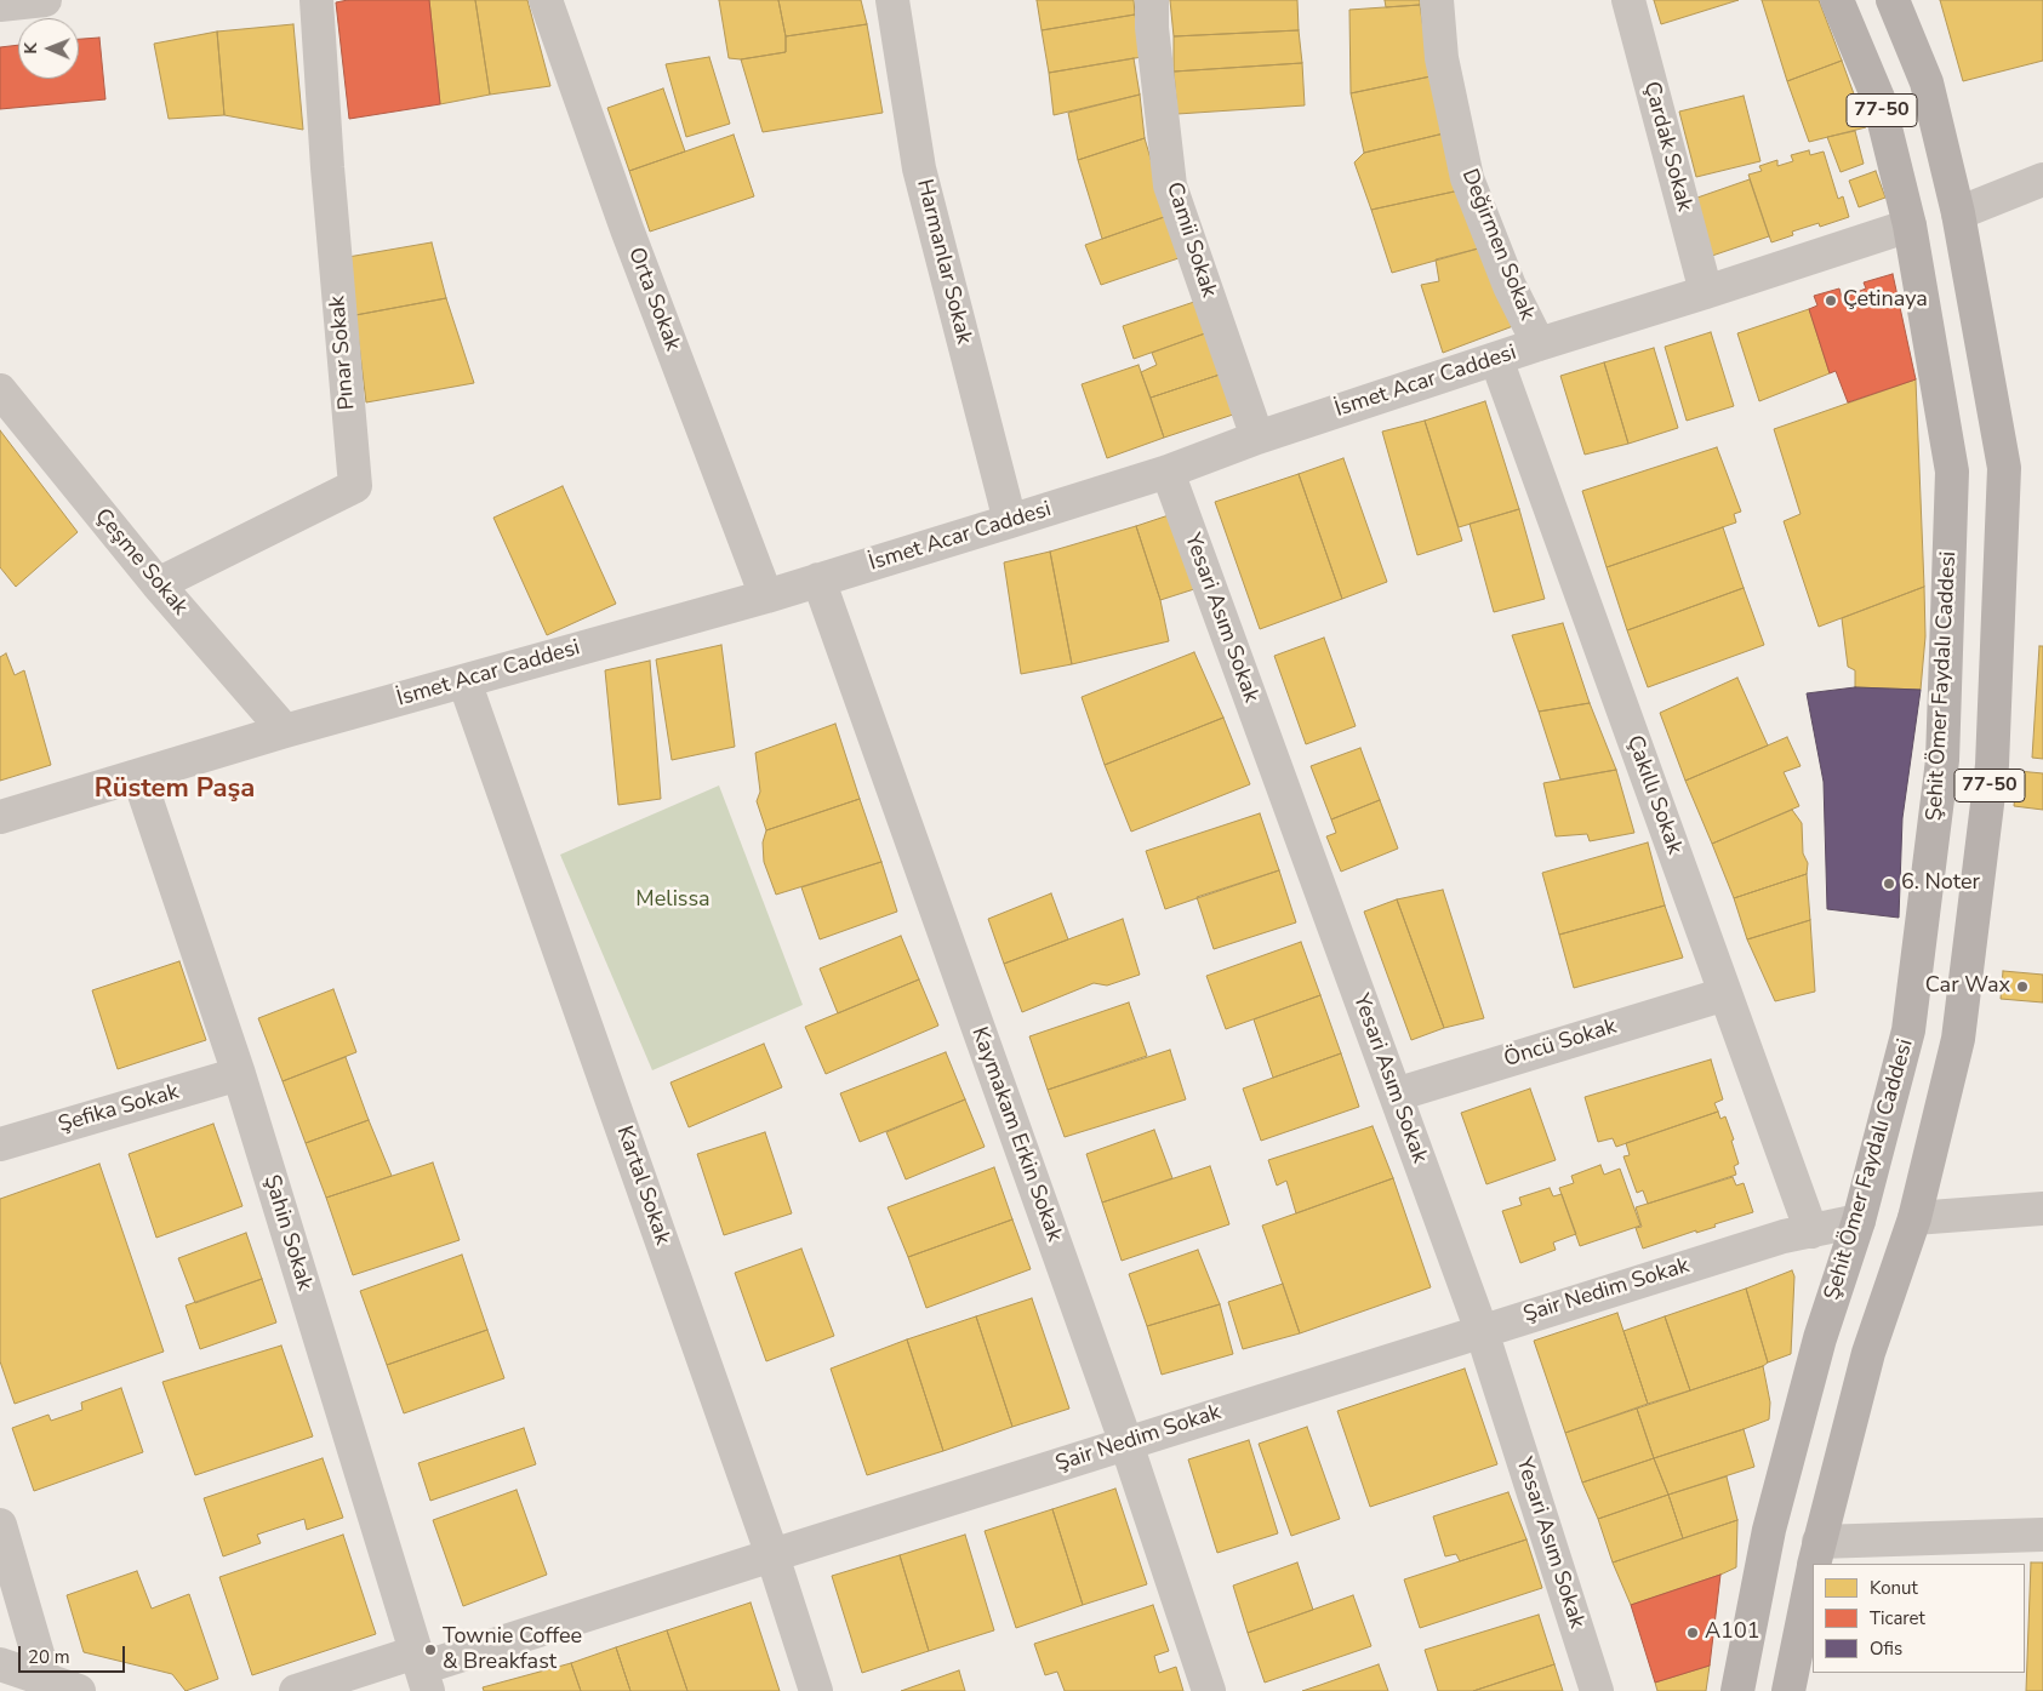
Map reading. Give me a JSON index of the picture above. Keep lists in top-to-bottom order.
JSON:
{
  "streets": {
    "main road": ["77-50", "Şehit Ömer Faydalı Caddesi"],
    "street": [
      "Çardak Sokak",
      "Camii Sokak",
      "Değirmen Sokak",
      "Harmanlar Sokak",
      "Orta Sokak",
      "Pınar Sokak",
      "İsmet Acar Caddesi",
      "Çeşme Sokak",
      "Yesari Asım Sokak",
      "Çakıllı Sokak",
      "Öncü Sokak",
      "Şefika Sokak",
      "Kaymakam Erkin Sokak",
      "Kartal Sokak",
      "Şahin Sokak",
      "Şair Nedim Sokak"
    ]
  },
  "crossings": [
    ["Çardak Sokak", "İsmet Acar Caddesi"],
    ["Camii Sokak", "İsmet Acar Caddesi"],
    ["Değirmen Sokak", "İsmet Acar Caddesi"],
    ["Harmanlar Sokak", "İsmet Acar Caddesi"],
    ["Orta Sokak", "İsmet Acar Caddesi"],
    ["Pınar Sokak", "Çeşme Sokak"],
    ["İsmet Acar Caddesi", "Çeşme Sokak"],
    ["İsmet Acar Caddesi", "Yesari Asım Sokak"],
    ["İsmet Acar Caddesi", "Şehit Ömer Faydalı Caddesi"],
    ["İsmet Acar Caddesi", "Çakıllı Sokak"],
    ["İsmet Acar Caddesi", "Kaymakam Erkin Sokak"],
    ["İsmet Acar Caddesi", "Kartal Sokak"],
    ["İsmet Acar Caddesi", "Şahin Sokak"],
    ["Yesari Asım Sokak", "Öncü Sokak"],
    ["Yesari Asım Sokak", "Şair Nedim Sokak"],
    ["Şehit Ömer Faydalı Caddesi", "Şair Nedim Sokak"],
    ["Çakıllı Sokak", "Öncü Sokak"],
    ["Çakıllı Sokak", "Şair Nedim Sokak"],
    ["Şefika Sokak", "Şahin Sokak"],
    ["Kaymakam Erkin Sokak", "Şair Nedim Sokak"],
    ["Kartal Sokak", "Şair Nedim Sokak"],
    ["Şahin Sokak", "Şair Nedim Sokak"]
  ],
  "districts": ["Rüstem Paşa"],
  "parks": ["Melissa"],
  "places": [
    "Çetinaya",
    "6. Noter",
    "Car Wax",
    "A101",
    "Townie Coffee & Breakfast"
  ],
  "legend": ["Konut", "Ticaret", "Ofis"],
  "scale_bar": "20 m",
  "north": "left"
}
